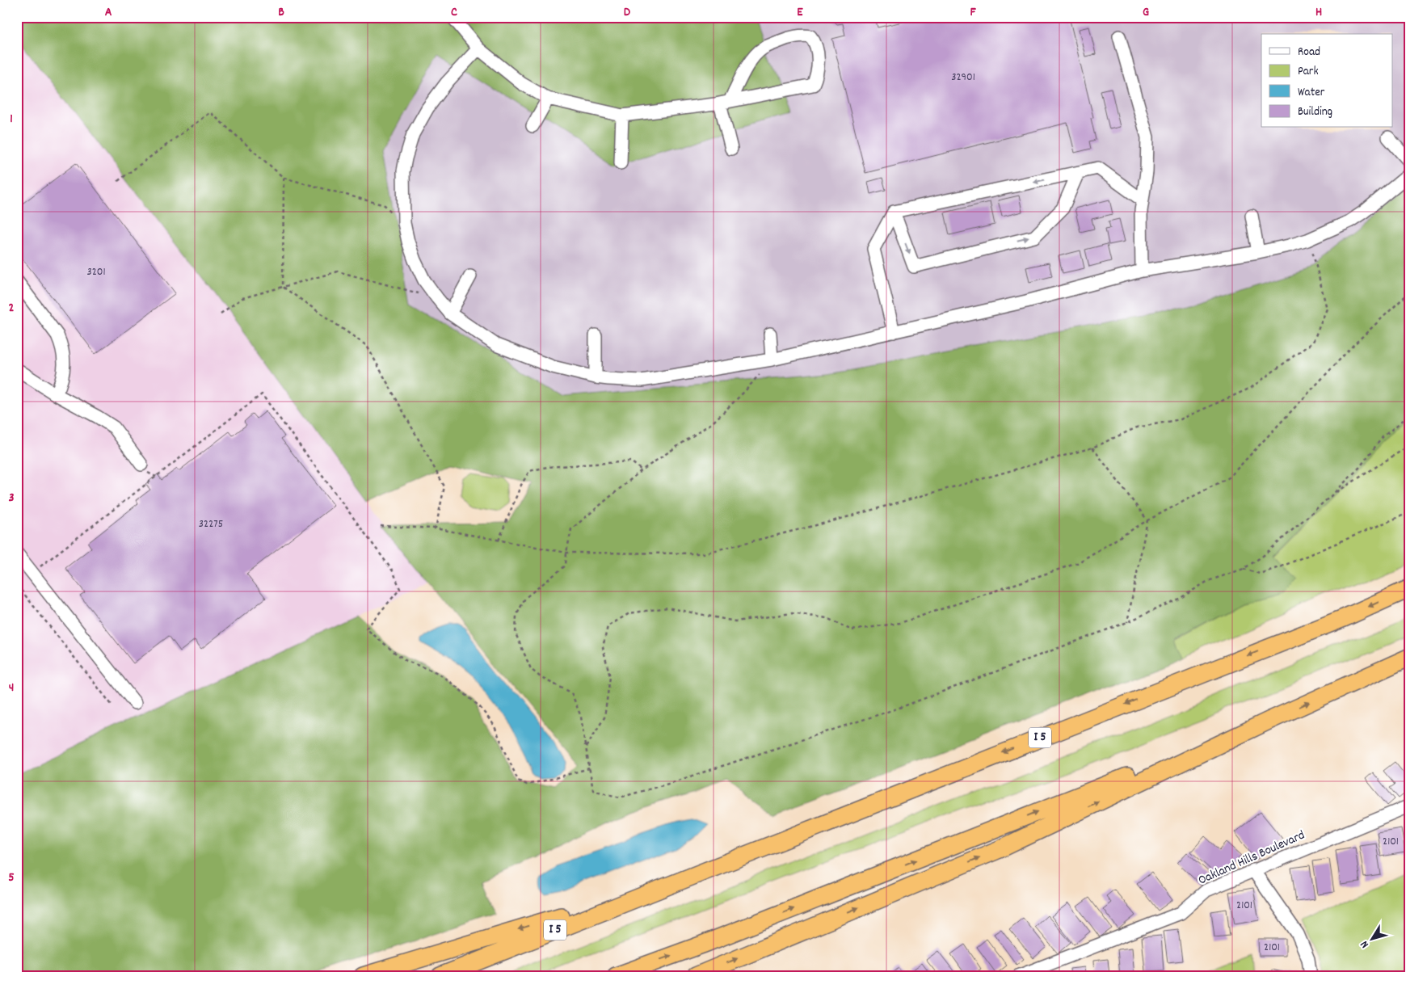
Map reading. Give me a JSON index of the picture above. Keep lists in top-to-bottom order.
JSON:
{
  "streets": {
    "highway": ["I 5"],
    "street": ["Oakland Hills Boulevard"]
  },
  "house_numbers": [
    "32901",
    "3201",
    "32275",
    "2101",
    "2101",
    "2101"
  ],
  "legend": [
    "Road",
    "Park",
    "Water",
    "Building"
  ],
  "north": "bottom left",
  "grid": {
    "columns": [
      "A",
      "B",
      "C",
      "D",
      "E",
      "F",
      "G",
      "H"
    ],
    "rows": [
      "1",
      "2",
      "3",
      "4",
      "5"
    ]
  }
}
